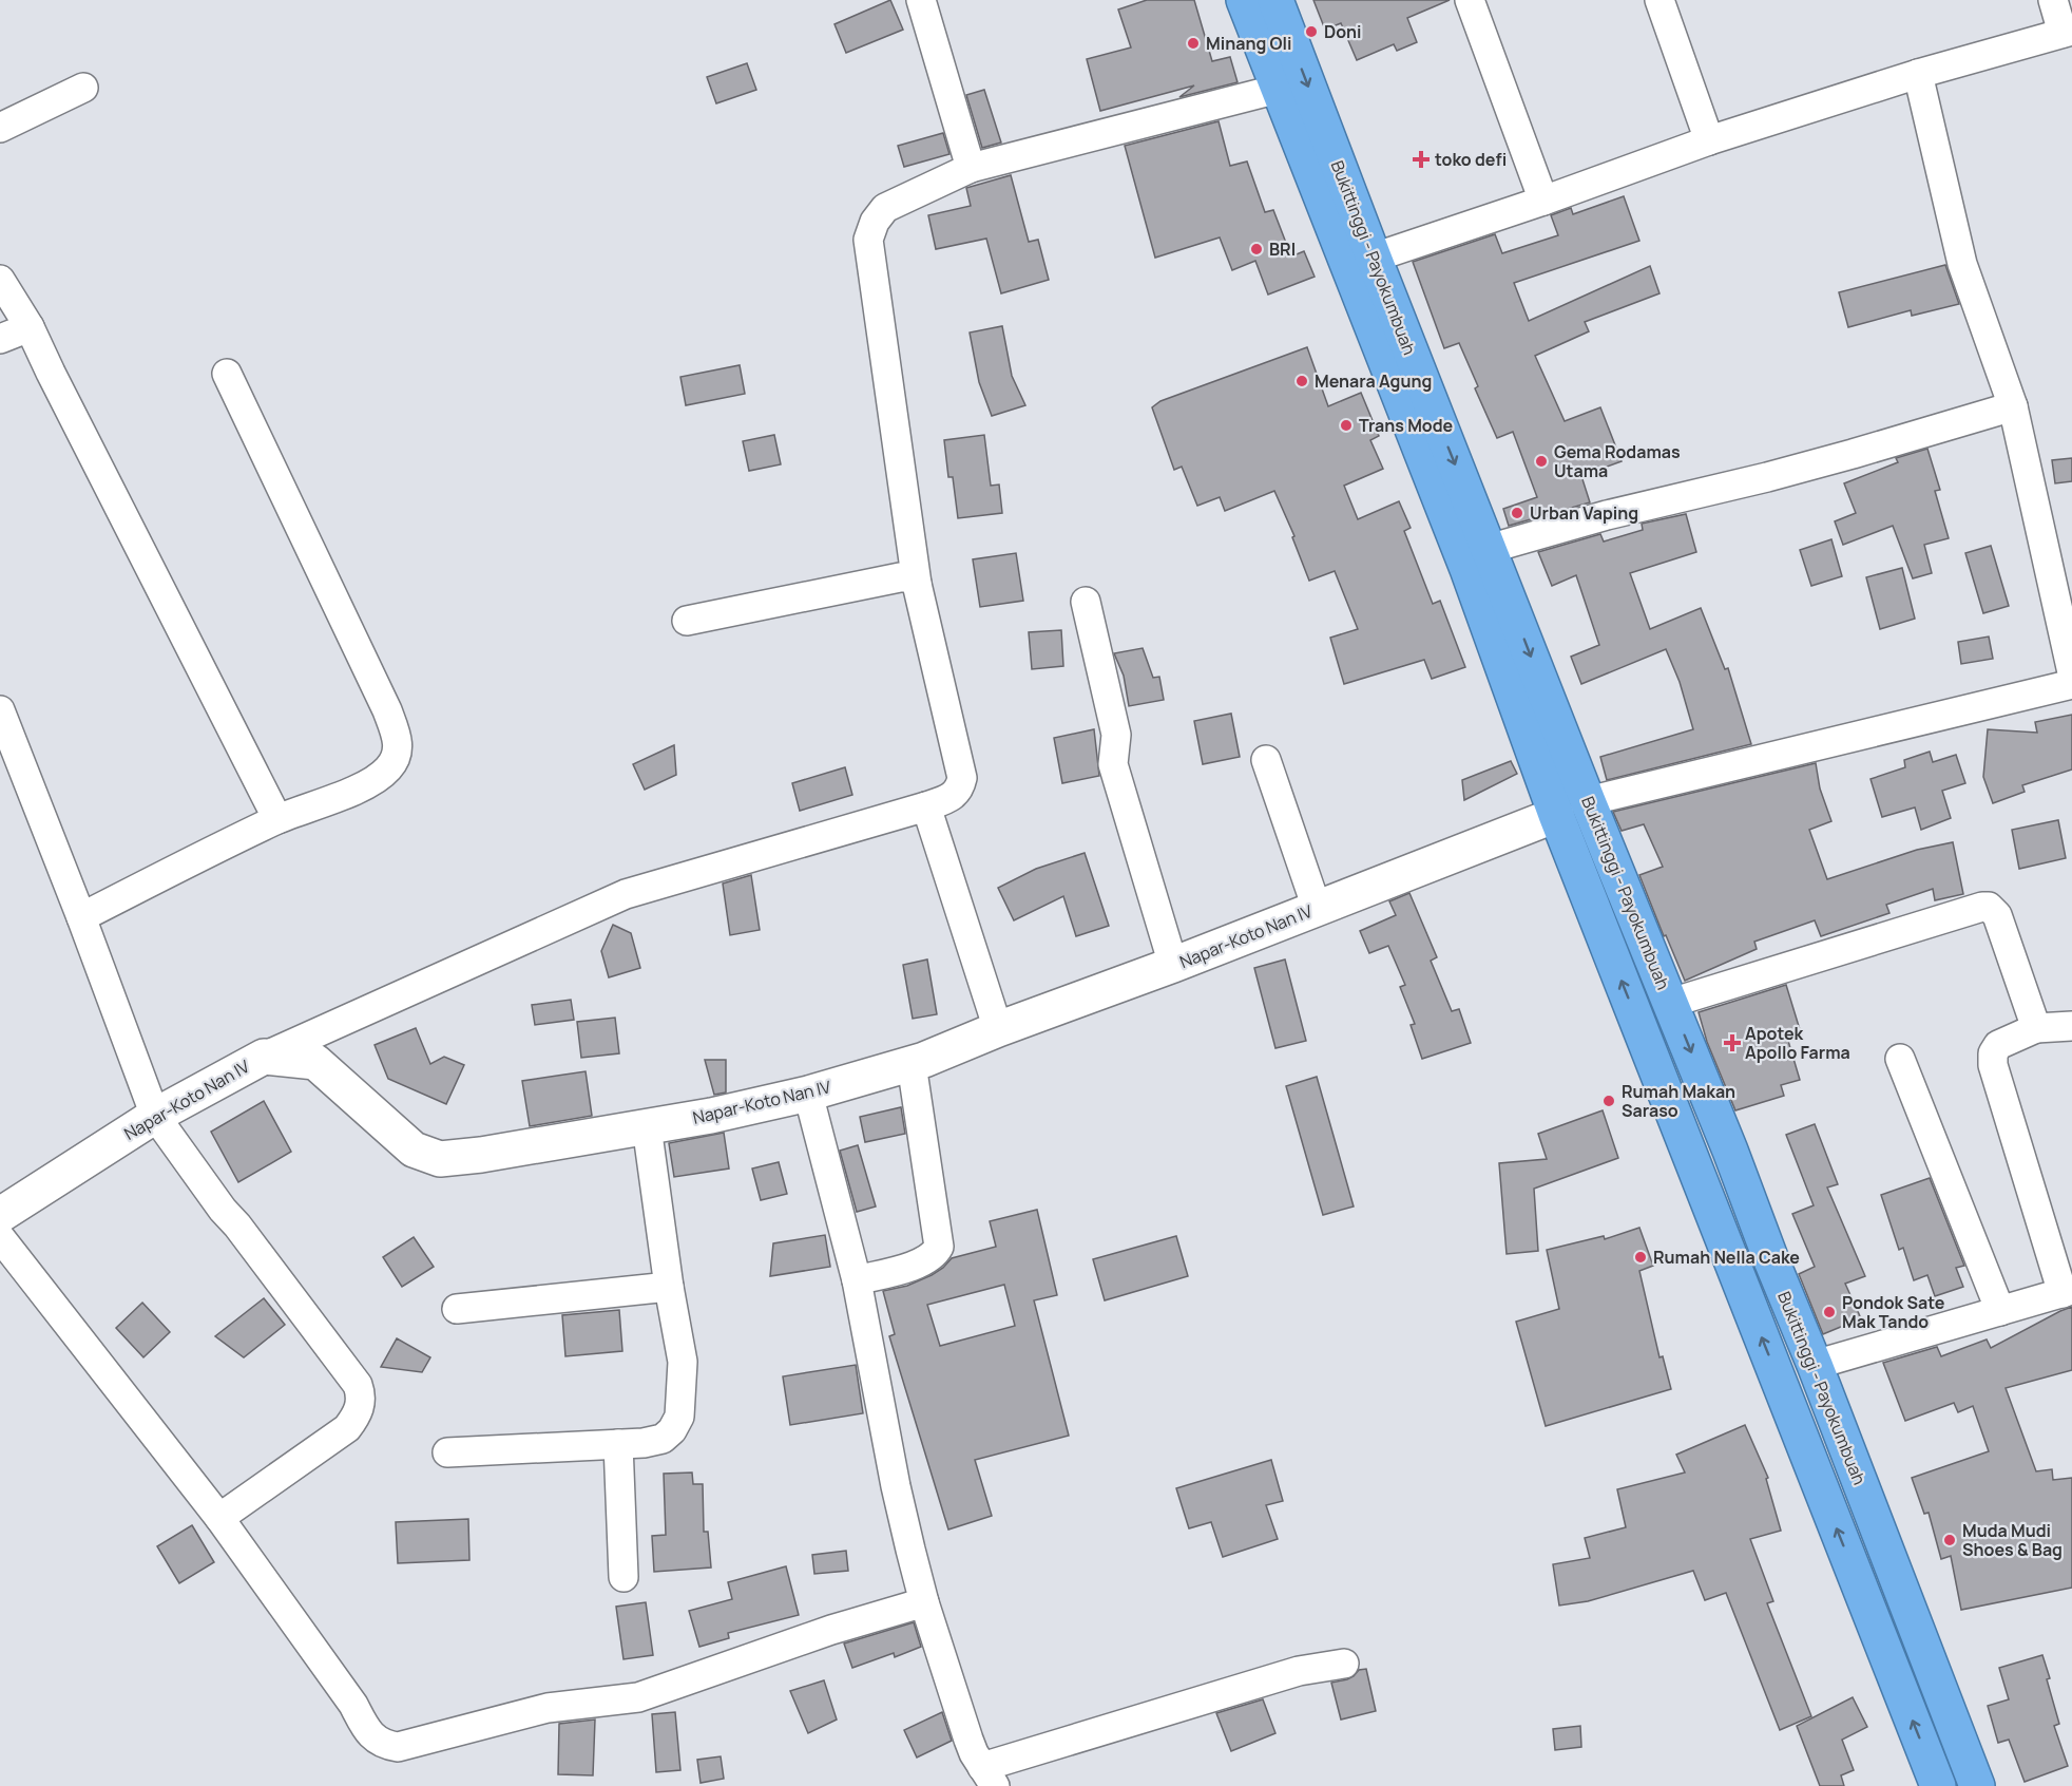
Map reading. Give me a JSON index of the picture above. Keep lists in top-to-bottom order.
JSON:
{
  "streets": {
    "highway": ["Bukittinggi - Payokumbuah"],
    "street": ["Napar-Koto Nan IV"]
  },
  "crossings": [
    ["Bukittinggi - Payokumbuah", "Napar-Koto Nan IV"]
  ],
  "places": {
    "other": [
      "Doni",
      "Minang Oli",
      "BRI",
      "Menara Agung",
      "Trans Mode",
      "Gema Rodamas Utama",
      "Urban Vaping",
      "Rumah Makan Saraso",
      "Rumah Nella Cake",
      "Pondok Sate Mak Tando",
      "Muda Mudi Shoes & Bag"
    ],
    "health": ["toko defi", "Apotek Apollo Farma"]
  }
}
